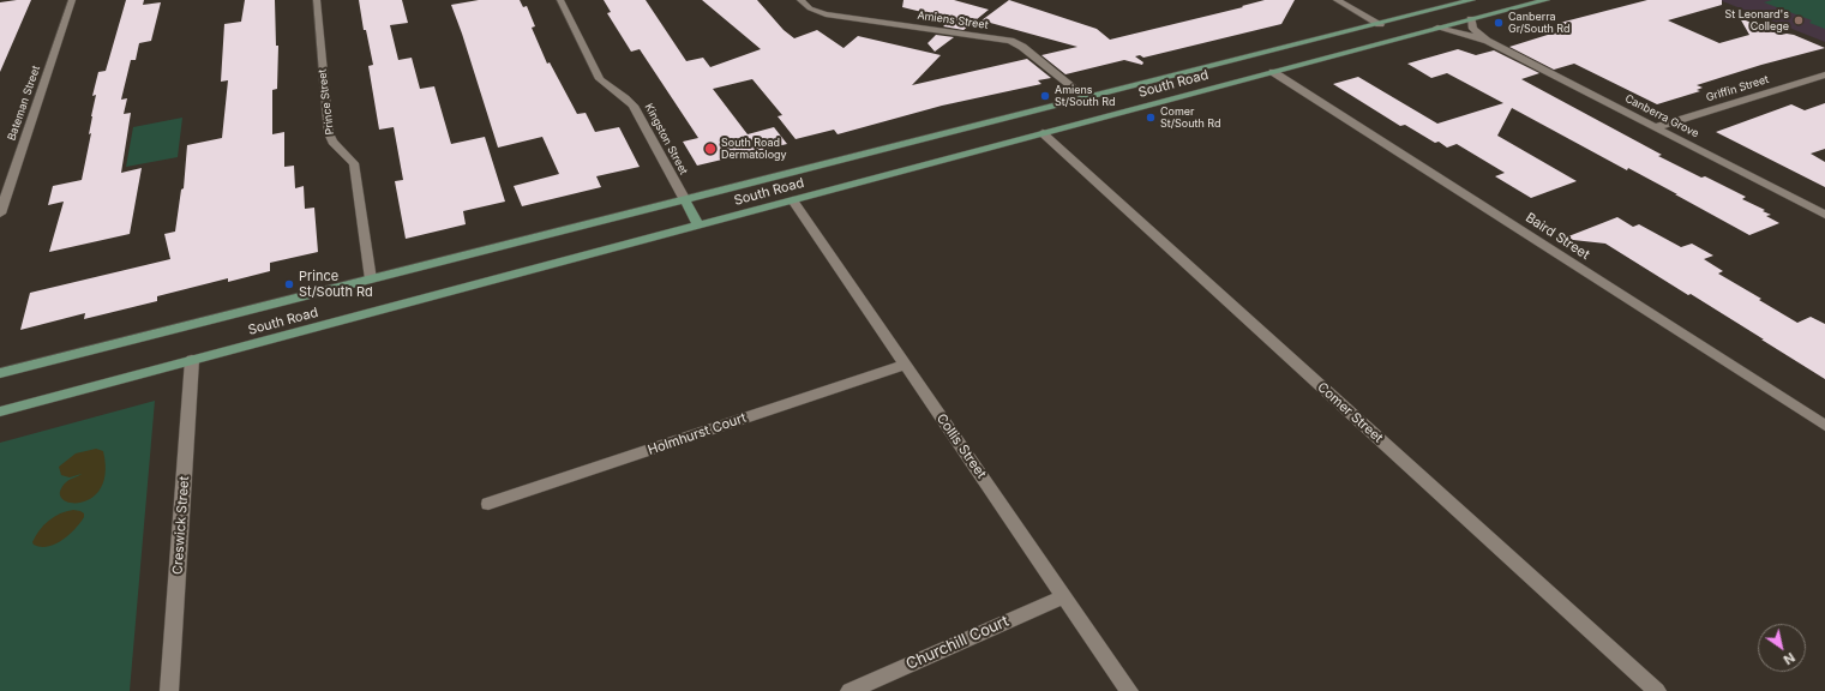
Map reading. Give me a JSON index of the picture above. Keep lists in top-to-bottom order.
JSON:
{
  "streets": {
    "main road": ["South Road"],
    "street": [
      "Amiens Street",
      "Griffin Street",
      "Prince Street",
      "Bateman Street",
      "Canberra Grove",
      "Kingston Street",
      "Baird Street",
      "Comer Street",
      "Holmhurst Court",
      "Collis Street",
      "Creswick Street",
      "Churchill Court"
    ]
  },
  "crossings": [
    ["Amiens Street", "South Road"],
    ["South Road", "Prince Street"],
    ["South Road", "Canberra Grove"],
    ["South Road", "Kingston Street"],
    ["South Road", "Baird Street"],
    ["South Road", "Comer Street"],
    ["South Road", "Collis Street"],
    ["South Road", "Creswick Street"],
    ["Griffin Street", "Canberra Grove"],
    ["Holmhurst Court", "Collis Street"],
    ["Collis Street", "Churchill Court"]
  ],
  "places": [
    "St Leonard's College",
    "Canberra Gr/South Rd",
    "Amiens St/South Rd",
    "Comer St/South Rd",
    "South Road Dermatology",
    "Prince St/South Rd"
  ],
  "north": "bottom right"
}
